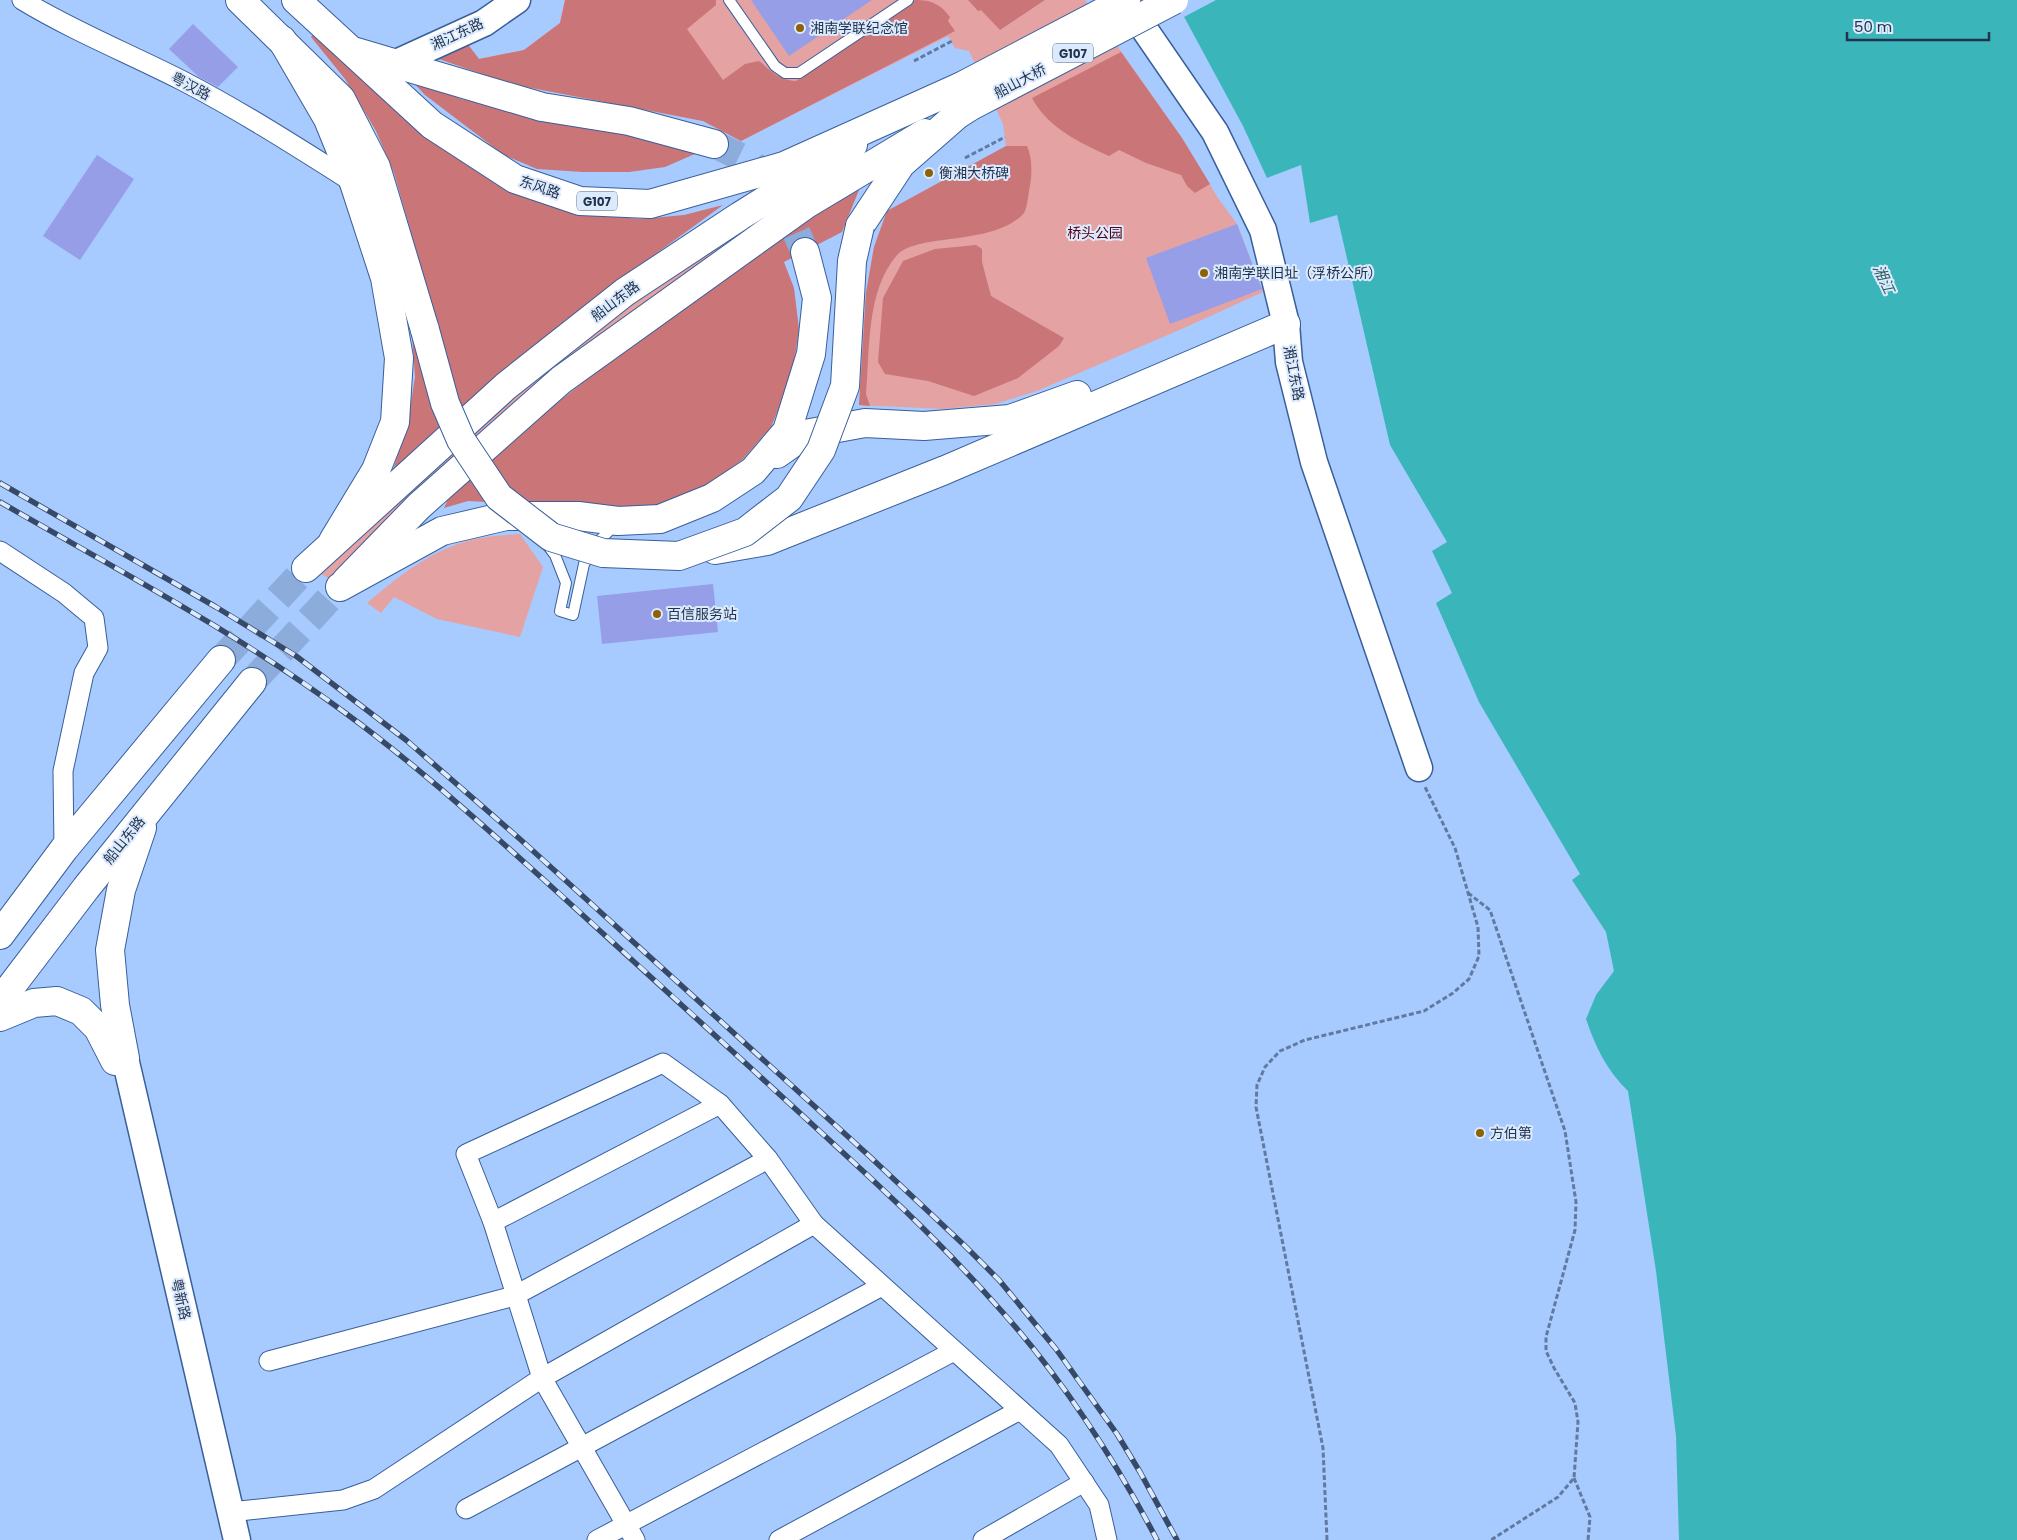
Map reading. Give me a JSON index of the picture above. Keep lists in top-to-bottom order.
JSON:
{
  "streets": {
    "main road": [
      "G107",
      "船山大桥",
      "东风路",
      "船山东路"
    ],
    "street": ["湘江东路", "粤汉路", "粤新路"]
  },
  "crossings": [
    ["湘江东路", "船山大桥"],
    ["船山大桥", "东风路"],
    ["船山大桥", "船山东路"],
    ["东风路", "船山东路"]
  ],
  "water": ["湘江"],
  "parks": ["桥头公园"],
  "places": [
    "湘南学联纪念馆",
    "衡湘大桥碑",
    "湘南学联旧址（浮桥公所）",
    "百信服务站",
    "方伯第"
  ],
  "scale_bar": "50 m"
}
